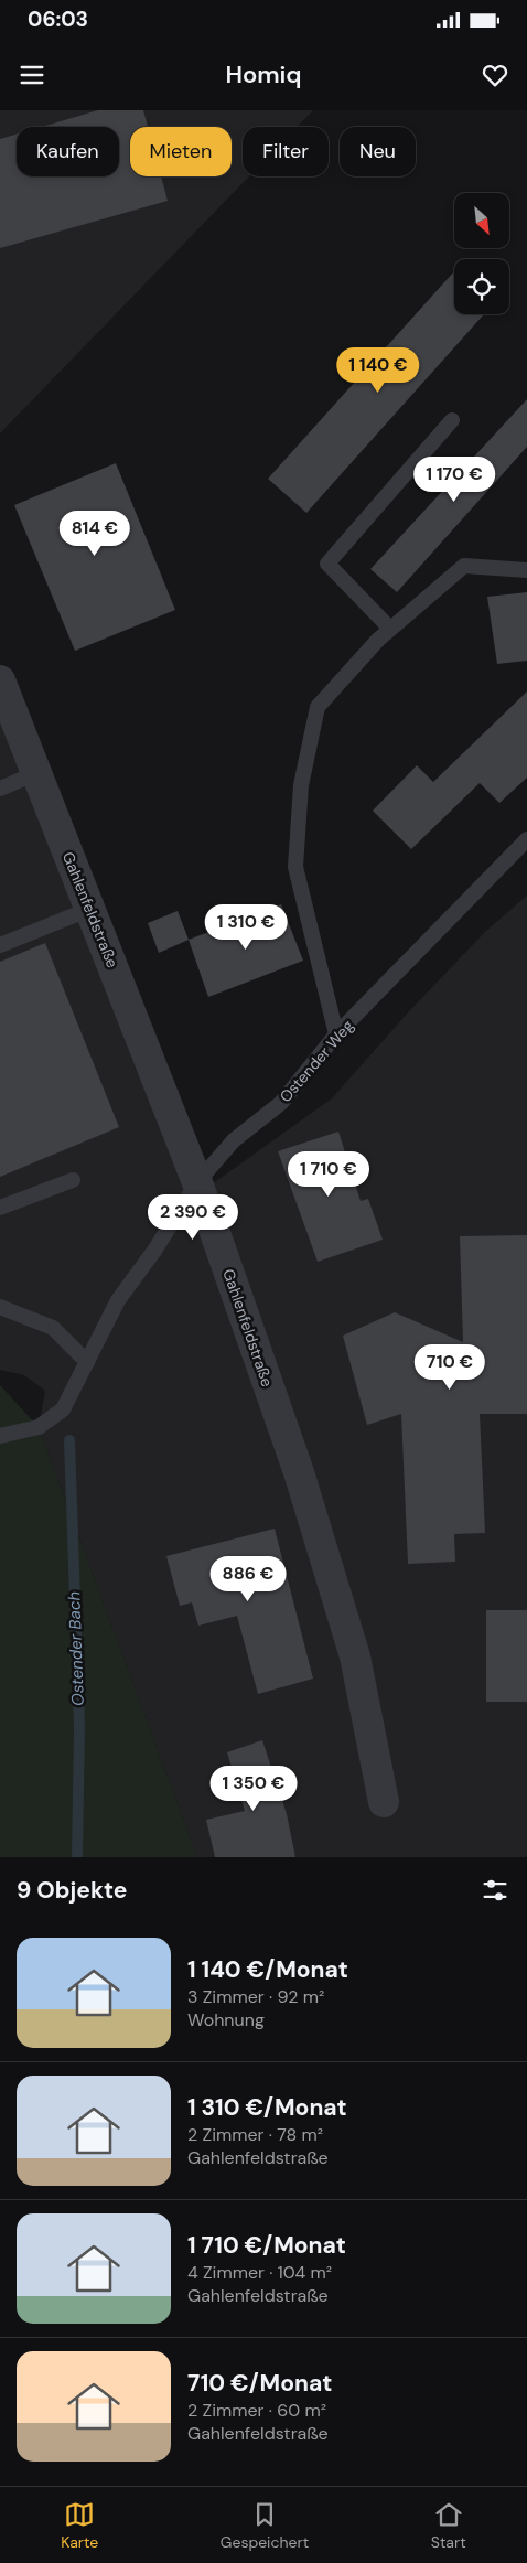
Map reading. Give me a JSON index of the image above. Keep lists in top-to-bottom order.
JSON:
{
  "streets": {
    "street": ["Gahlenfeldstraße"],
    "lane": ["Ostender Weg"]
  },
  "crossings": [
    ["Gahlenfeldstraße", "Ostender Weg"]
  ],
  "water": ["Ostender Bach"],
  "north": "bottom right",
  "page": {
    "status": "06:03",
    "header": "Homiq",
    "chip": [
      "Kaufen",
      "Mieten",
      "Filter",
      "Neu"
    ],
    "price": [
      "1 140 €",
      "1 170 €",
      "814 €",
      "1 310 €",
      "1 710 €",
      "2 390 €",
      "710 €",
      "886 €",
      "1 350 €"
    ],
    "heading": "9 Objekte",
    "list": [
      {
        "name": "1 140 €/Monat",
        "note": "3 Zimmer · 92 m² · Wohnung"
      },
      {
        "name": "1 310 €/Monat",
        "note": "2 Zimmer · 78 m² · Gahlenfeldstraße"
      },
      {
        "name": "1 710 €/Monat",
        "note": "4 Zimmer · 104 m² · Gahlenfeldstraße"
      },
      {
        "name": "710 €/Monat",
        "note": "2 Zimmer · 60 m² · Gahlenfeldstraße"
      }
    ],
    "tabs": ["Karte", "Gespeichert", "Start"]
  }
}
